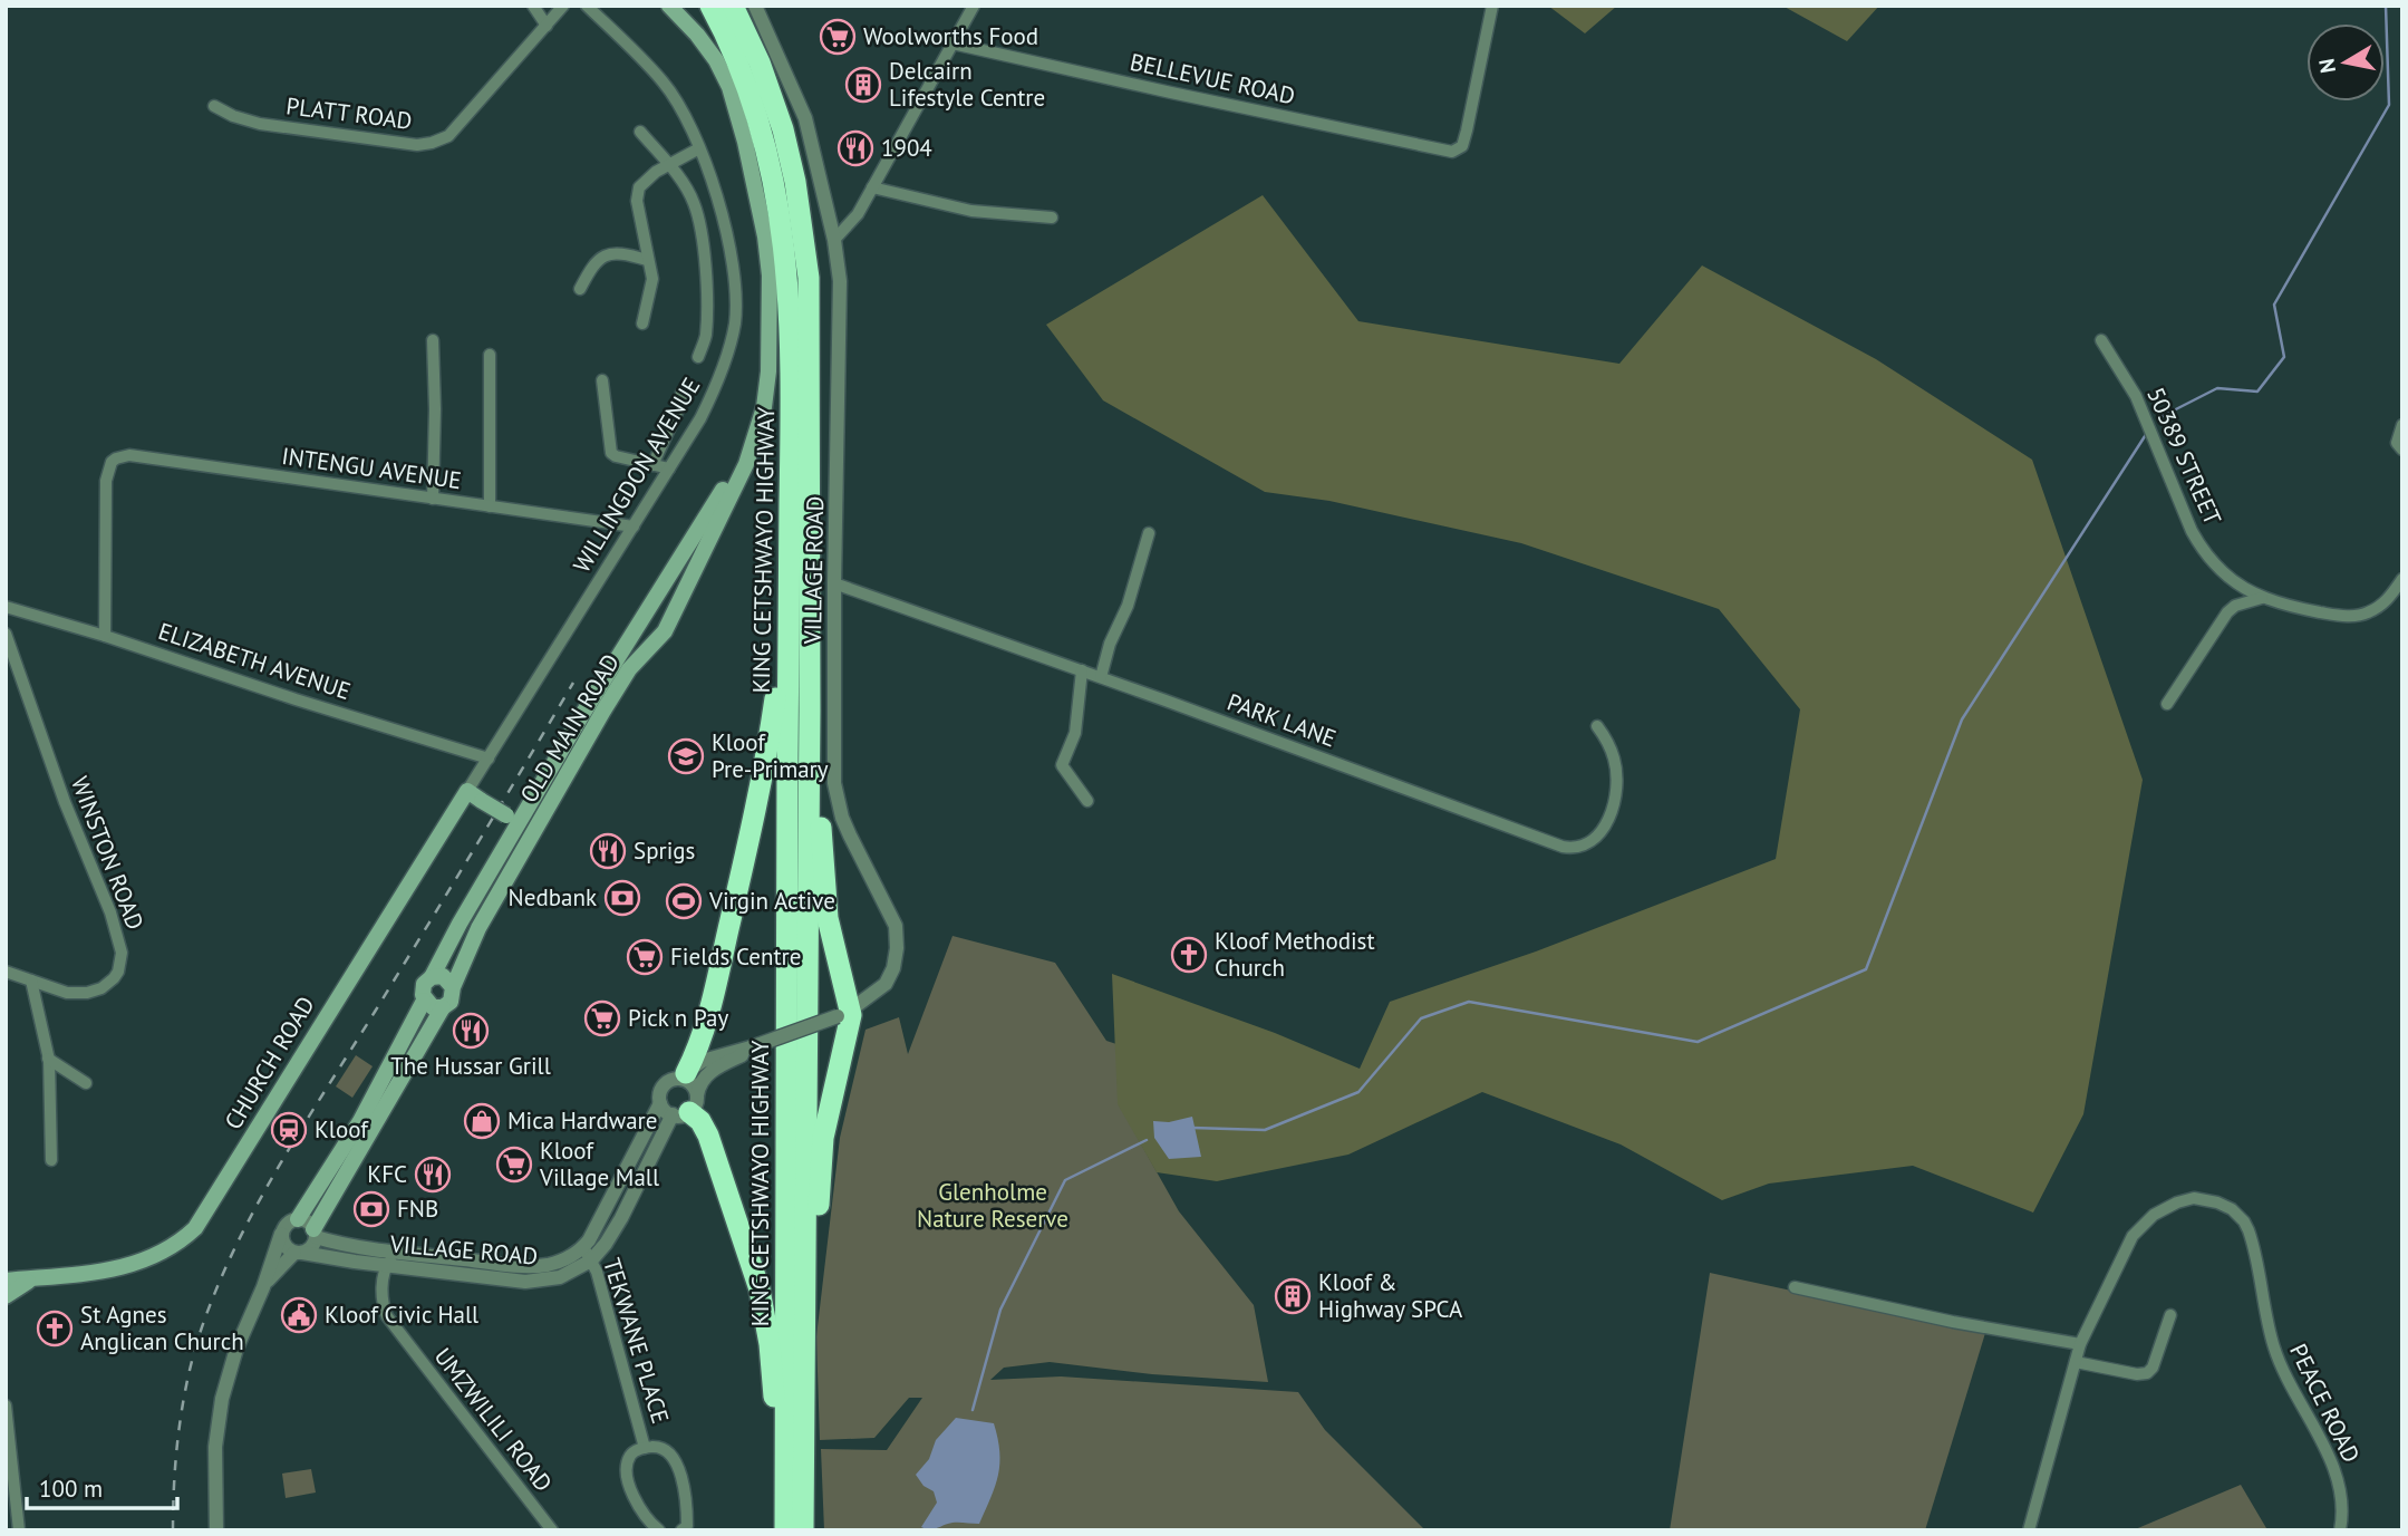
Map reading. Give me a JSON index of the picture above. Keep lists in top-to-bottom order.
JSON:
{
  "streets": {
    "highway": ["KING CETSHWAYO HIGHWAY"],
    "main road": ["OLD MAIN ROAD", "CHURCH ROAD"],
    "street": [
      "BELLEVUE ROAD",
      "PLATT ROAD",
      "50389 STREET",
      "INTENGU AVENUE",
      "WILLINGDON AVENUE",
      "VILLAGE ROAD",
      "ELIZABETH AVENUE",
      "PARK LANE",
      "WINSTON ROAD",
      "TEKWANE PLACE",
      "PEACE ROAD",
      "UMZWILILI ROAD"
    ]
  },
  "crossings": [
    ["INTENGU AVENUE", "WILLINGDON AVENUE"],
    ["INTENGU AVENUE", "ELIZABETH AVENUE"],
    ["WILLINGDON AVENUE", "ELIZABETH AVENUE"],
    ["WILLINGDON AVENUE", "CHURCH ROAD"],
    ["VILLAGE ROAD", "PARK LANE"],
    ["VILLAGE ROAD", "TEKWANE PLACE"],
    ["VILLAGE ROAD", "UMZWILILI ROAD"]
  ],
  "parks": ["Glenholme Nature Reserve"],
  "places": {
    "supermarket": [
      "Woolworths Food",
      "Fields Centre",
      "Pick n Pay",
      "Kloof Village Mall"
    ],
    "building": ["Delcairn Lifestyle Centre", "Kloof & Highway SPCA"],
    "restaurant": [
      "1904",
      "Sprigs",
      "The Hussar Grill",
      "KFC"
    ],
    "school or university": ["Kloof Pre-Primary"],
    "bank": ["Nedbank", "FNB"],
    "sports": ["Virgin Active"],
    "church": ["Kloof Methodist Church", "St Agnes Anglican Church"],
    "shop": ["Mica Hardware"],
    "station": ["Kloof"],
    "public building": ["Kloof Civic Hall"]
  },
  "scale_bar": "100 m",
  "north": "left"
}
